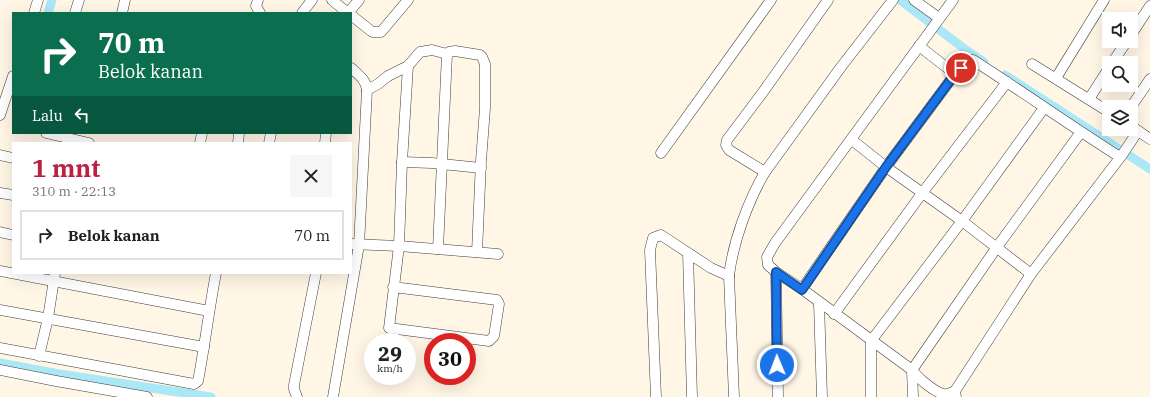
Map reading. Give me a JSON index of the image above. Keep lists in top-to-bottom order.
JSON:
{
  "page": {
    "turn": ["70 m", "Belok kanan"],
    "then": "Lalu",
    "heading": ["1 mnt", "310 m · 22:13"],
    "list": [
      {
        "name": "Belok kanan",
        "value": "70 m"
      }
    ],
    "speed": "29 km/h",
    "limit": "30"
  }
}
